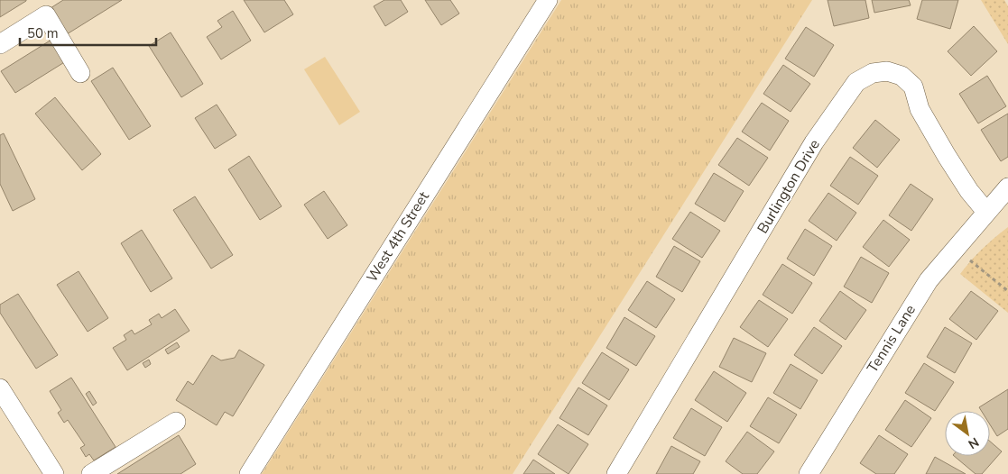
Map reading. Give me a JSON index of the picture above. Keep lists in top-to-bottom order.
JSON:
{
  "streets": {
    "street": ["Burlington Drive", "West 4th Street", "Tennis Lane"]
  },
  "crossings": [
    ["Burlington Drive", "Tennis Lane"]
  ],
  "scale_bar": "50 m",
  "north": "bottom right"
}
